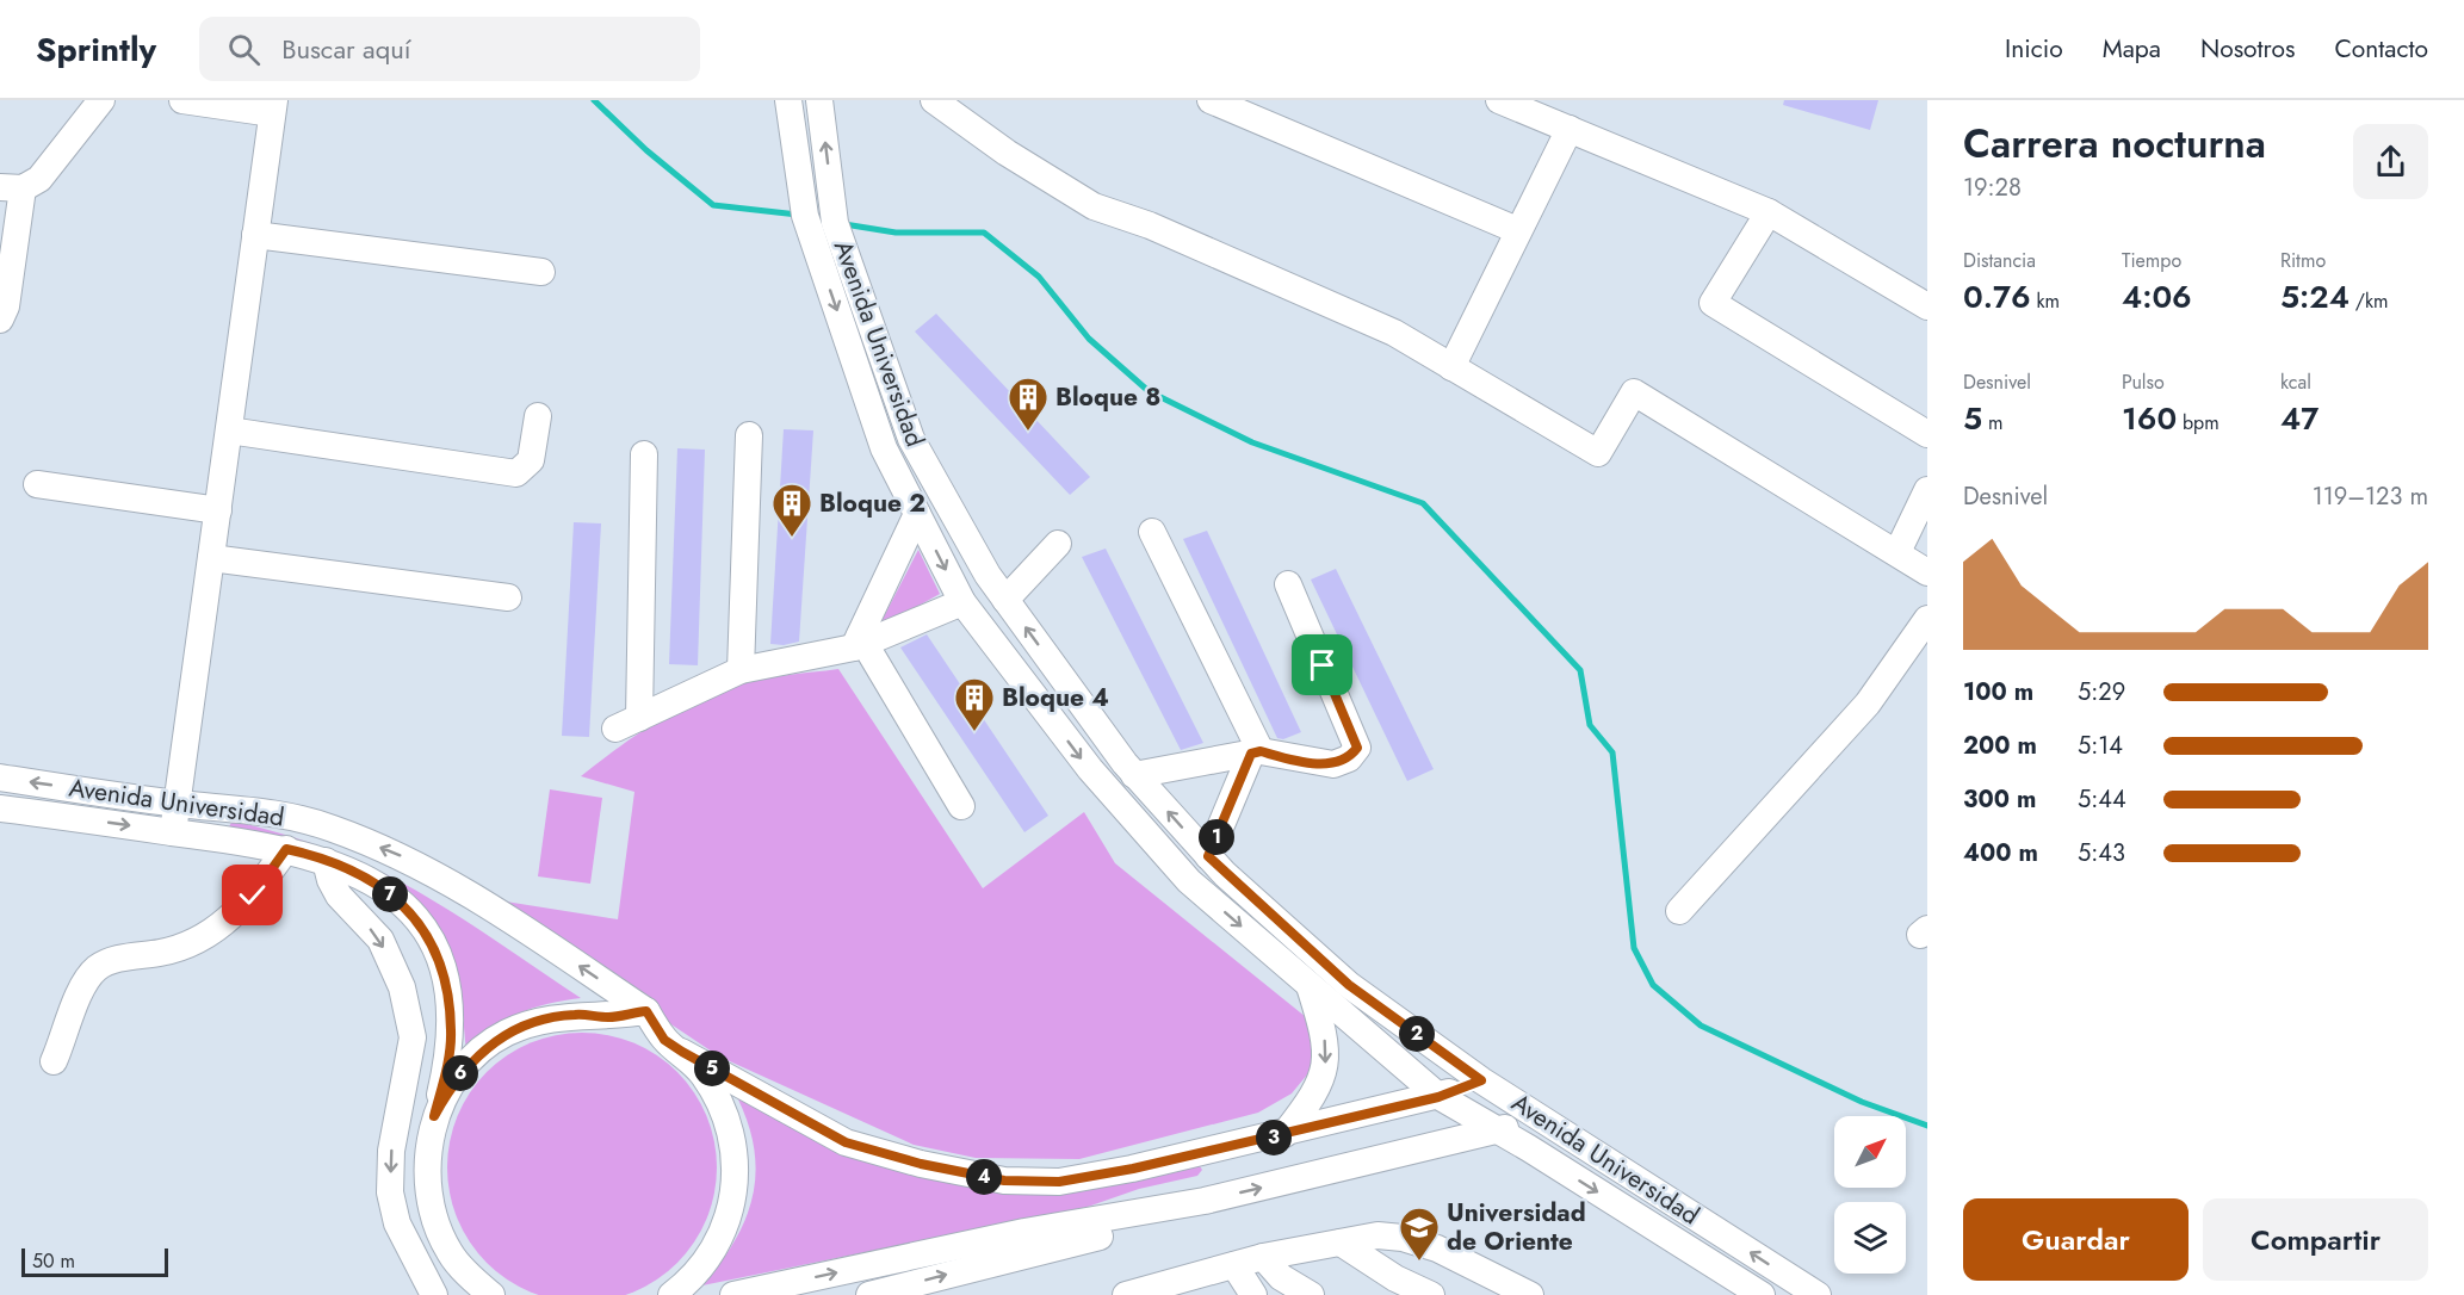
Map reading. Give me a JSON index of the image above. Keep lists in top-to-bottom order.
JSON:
{
  "streets": {
    "street": ["Avenida Universidad"]
  },
  "places": {
    "building": ["Bloque 8", "Bloque 2", "Bloque 4"],
    "school or university": ["Universidad de Oriente"]
  },
  "scale_bar": "50 m",
  "north": "top right",
  "page": {
    "header": "Sprintly",
    "search": "Buscar aquí",
    "nav": [
      "Inicio",
      "Mapa",
      "Nosotros",
      "Contacto"
    ],
    "heading": ["Carrera nocturna", "19:28"],
    "stats": [
      ["Distancia", "0.76 km"],
      ["Tiempo", "4:06"],
      ["Ritmo", "5:24 /km"],
      ["Desnivel", "5 m"],
      ["Pulso", "160 bpm"],
      ["kcal", "47"]
    ],
    "chart": ["Desnivel", "119–123 m"],
    "list": [
      {
        "name": "100 m",
        "note": "5:29"
      },
      {
        "name": "200 m",
        "note": "5:14"
      },
      {
        "name": "300 m",
        "note": "5:44"
      },
      {
        "name": "400 m",
        "note": "5:43"
      }
    ],
    "pins": [
      "1",
      "7",
      "2",
      "5",
      "6",
      "3",
      "4"
    ],
    "buttons": ["Guardar", "Compartir"],
    "scale": "50 m"
  }
}
